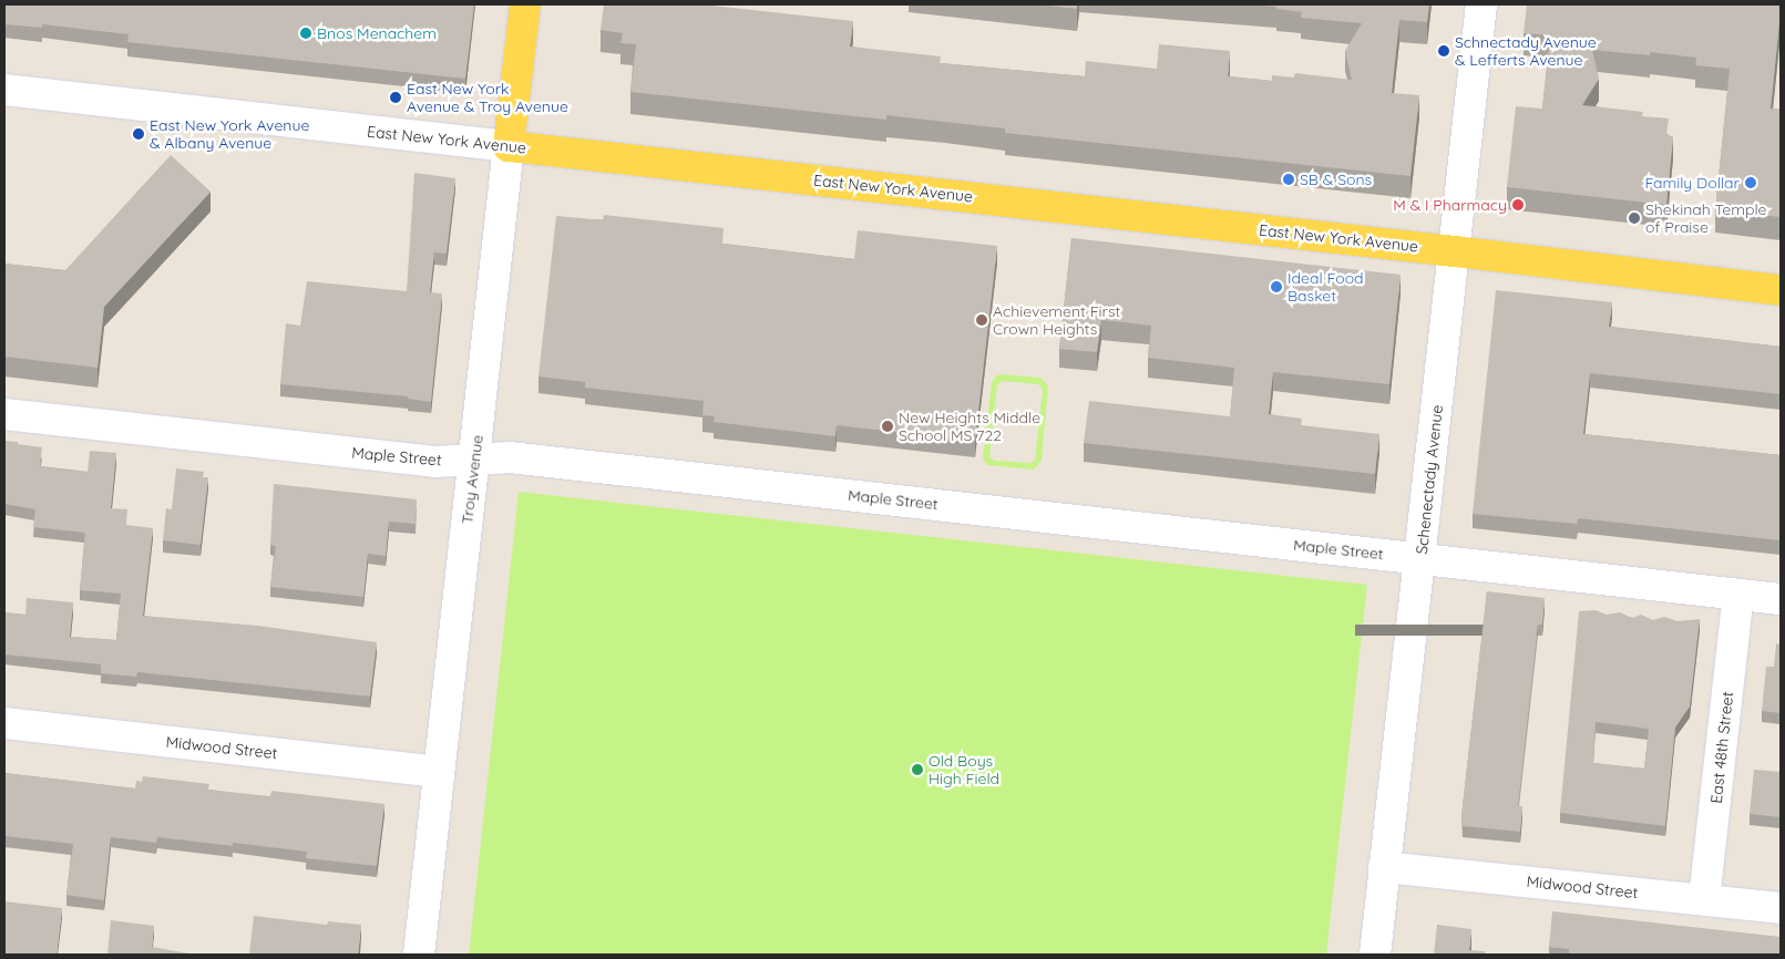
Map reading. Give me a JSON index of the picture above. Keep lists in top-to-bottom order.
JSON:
{
  "streets": {
    "main road": ["East New York Avenue", "Troy Avenue"],
    "street": [
      "Maple Street",
      "Schenectady Avenue",
      "Midwood Street",
      "East 48th Street"
    ]
  },
  "crossings": [
    ["East New York Avenue", "Troy Avenue"],
    ["East New York Avenue", "Schenectady Avenue"],
    ["Maple Street", "Troy Avenue"],
    ["Maple Street", "Schenectady Avenue"],
    ["Maple Street", "East 48th Street"],
    ["Troy Avenue", "Midwood Street"],
    ["Schenectady Avenue", "Midwood Street"],
    ["Midwood Street", "East 48th Street"]
  ],
  "places": [
    "Bnos Menachem",
    "Schnectady Avenue & Lefferts Avenue",
    "East New York Avenue & Troy Avenue",
    "East New York Avenue & Albany Avenue",
    "SB & Sons",
    "Family Dollar",
    "M & I Pharmacy",
    "Shekinah Temple of Praise",
    "Ideal Food Basket",
    "Achievement First Crown Heights",
    "New Heights Middle School MS 722",
    "Old Boys High Field"
  ]
}
